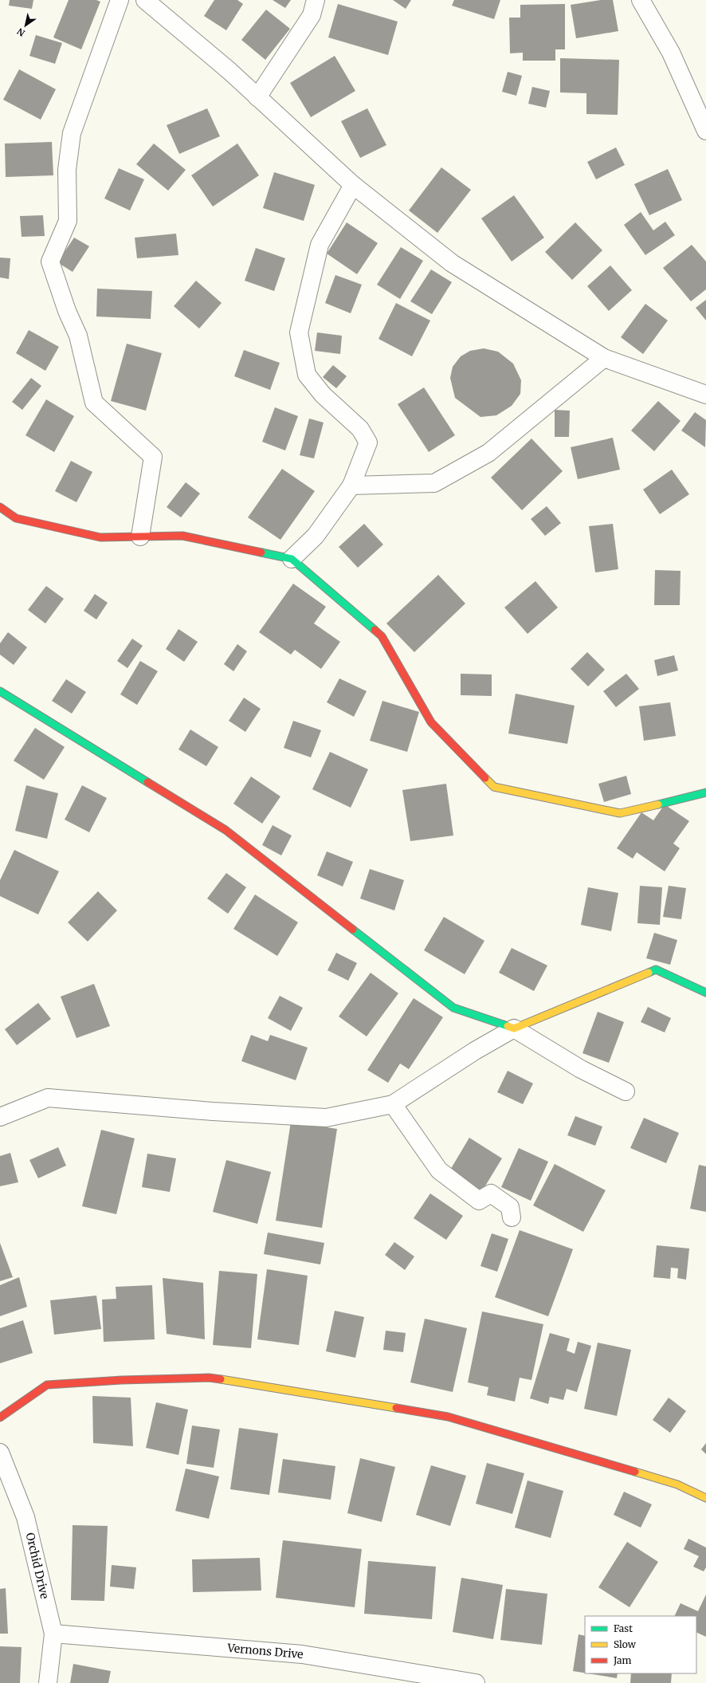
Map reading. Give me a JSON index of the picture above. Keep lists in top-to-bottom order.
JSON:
{
  "streets": {
    "street": ["Orchid Drive", "Vernons Drive"]
  },
  "crossings": [
    ["Orchid Drive", "Vernons Drive"]
  ],
  "legend": ["Fast", "Slow", "Jam"],
  "north": "bottom left"
}
